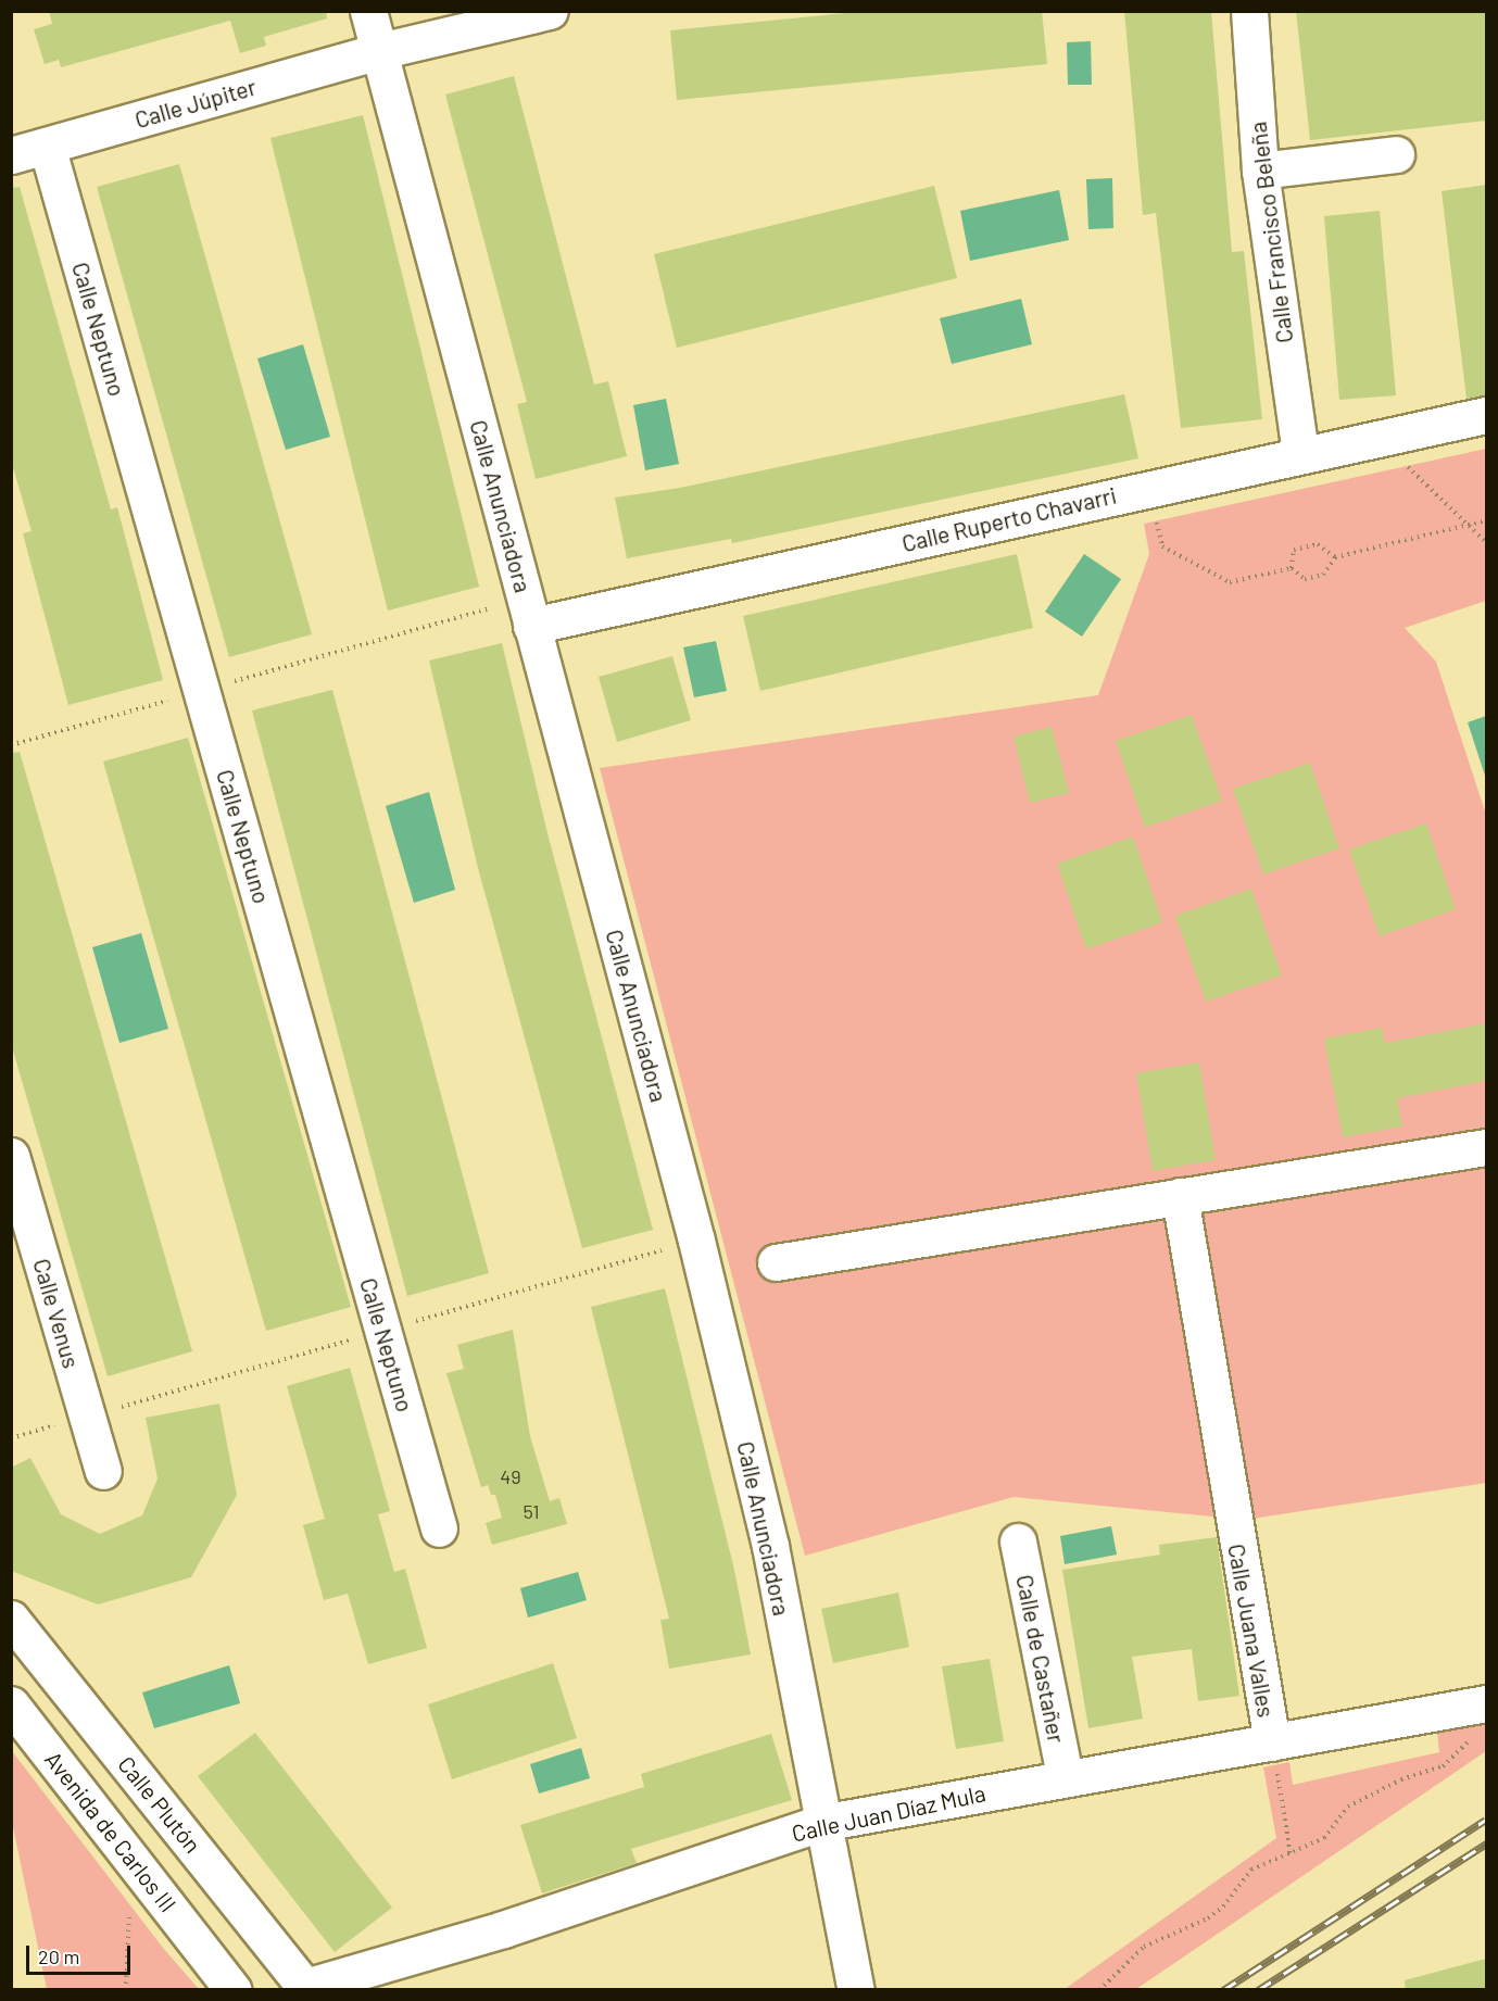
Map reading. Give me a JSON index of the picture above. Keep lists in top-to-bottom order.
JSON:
{
  "streets": {
    "street": [
      "Calle Júpiter",
      "Calle Francisco Beleña",
      "Calle Neptuno",
      "Calle Anunciadora",
      "Calle Ruperto Chavarri",
      "Calle Venus",
      "Calle Juana Valles",
      "Calle de Castañer",
      "Calle Plutón",
      "Calle Juan Díaz Mula",
      "Avenida de Carlos III"
    ]
  },
  "crossings": [
    ["Calle Júpiter", "Calle Neptuno"],
    ["Calle Júpiter", "Calle Anunciadora"],
    ["Calle Francisco Beleña", "Calle Ruperto Chavarri"],
    ["Calle Anunciadora", "Calle Ruperto Chavarri"],
    ["Calle Anunciadora", "Calle Juan Díaz Mula"],
    ["Calle Juana Valles", "Calle Juan Díaz Mula"],
    ["Calle de Castañer", "Calle Juan Díaz Mula"],
    ["Calle Plutón", "Calle Juan Díaz Mula"]
  ],
  "house_numbers": ["49", "51"],
  "scale_bar": "20 m"
}
